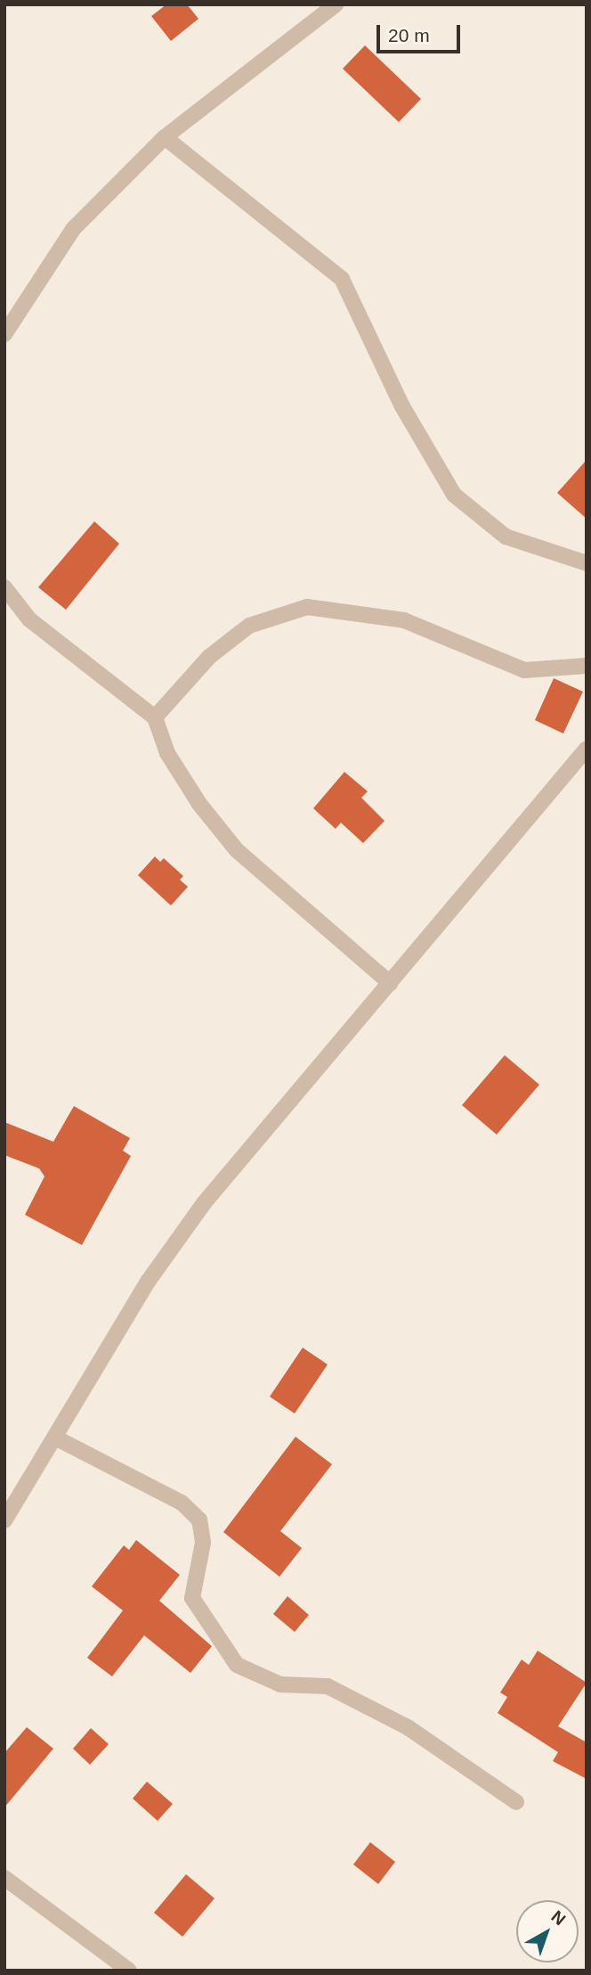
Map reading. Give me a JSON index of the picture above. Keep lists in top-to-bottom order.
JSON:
{
  "scale_bar": "20 m",
  "north": "top right"
}
